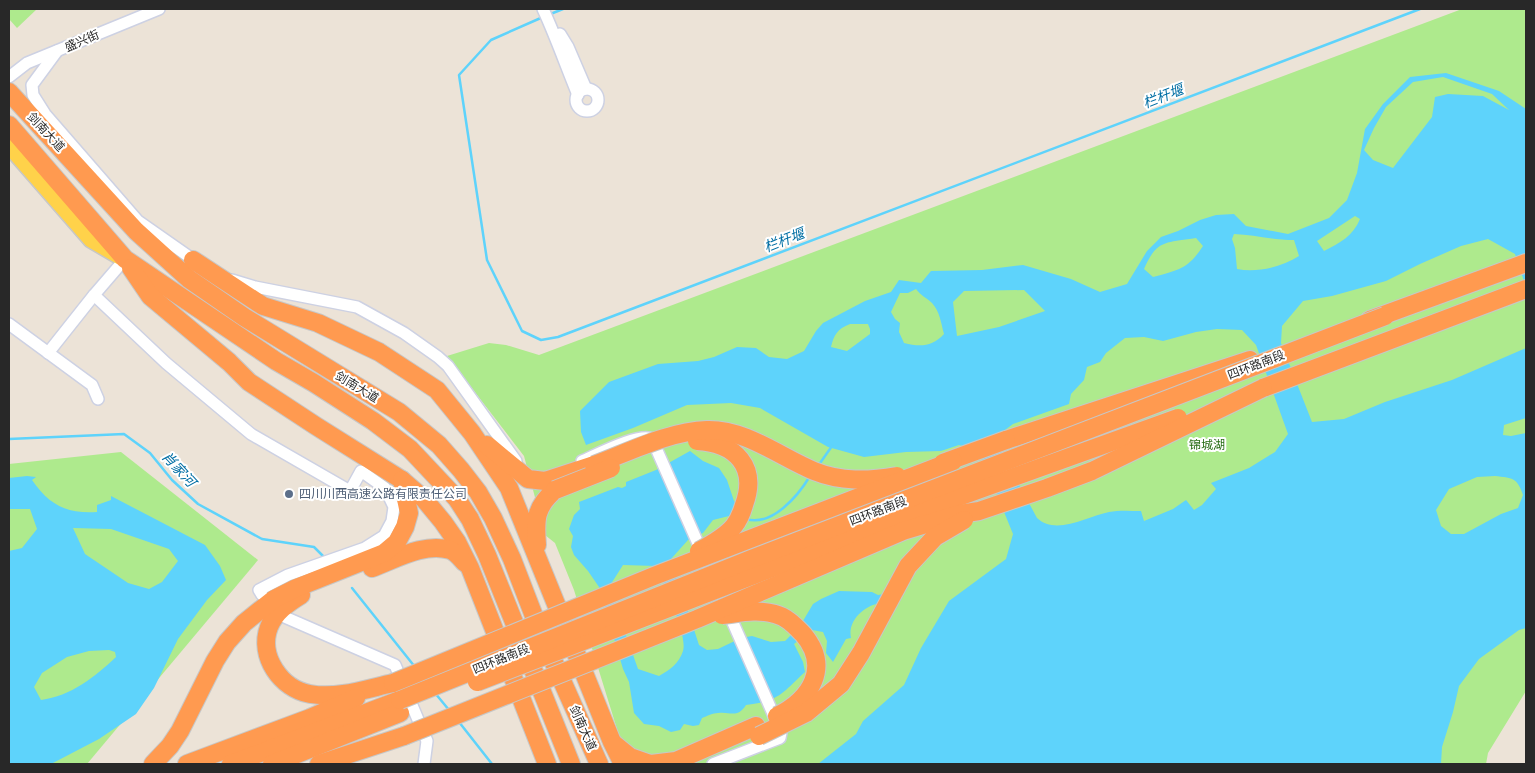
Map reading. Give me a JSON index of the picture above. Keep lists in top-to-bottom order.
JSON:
{
  "streets": {
    "highway": ["剑南大道", "四环路南段"],
    "street": ["盛兴街"]
  },
  "water": ["栏杆堰", "肖家河"],
  "parks": ["锦城湖"],
  "places": ["四川川西高速公路有限责任公司"]
}
